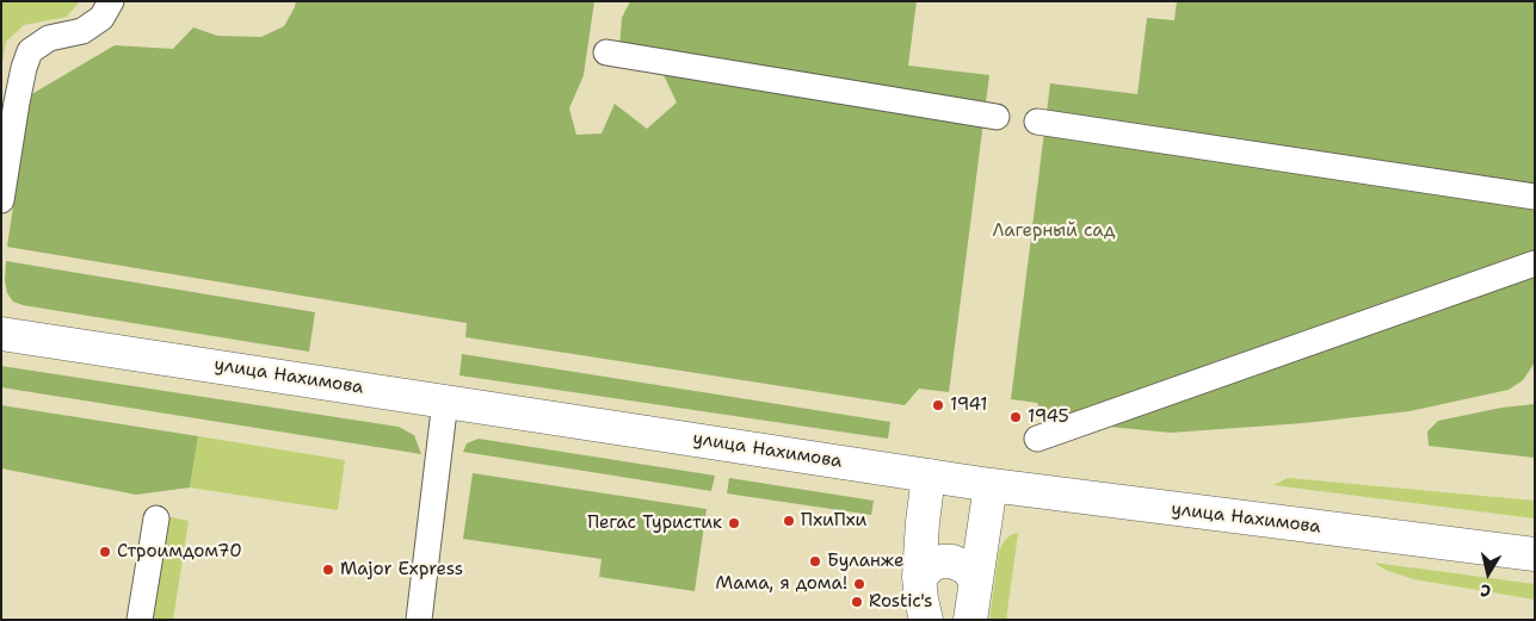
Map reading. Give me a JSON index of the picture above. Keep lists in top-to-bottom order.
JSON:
{
  "streets": {
    "main road": ["улица Нахимова"]
  },
  "parks": ["Лагерный сад"],
  "places": [
    "1941",
    "1945",
    "ПхиПхи",
    "Пегас Туристик",
    "Строимдом70",
    "Буланже",
    "Major Express",
    "Мама, я дома!",
    "Rostic's"
  ],
  "north": "bottom"
}
